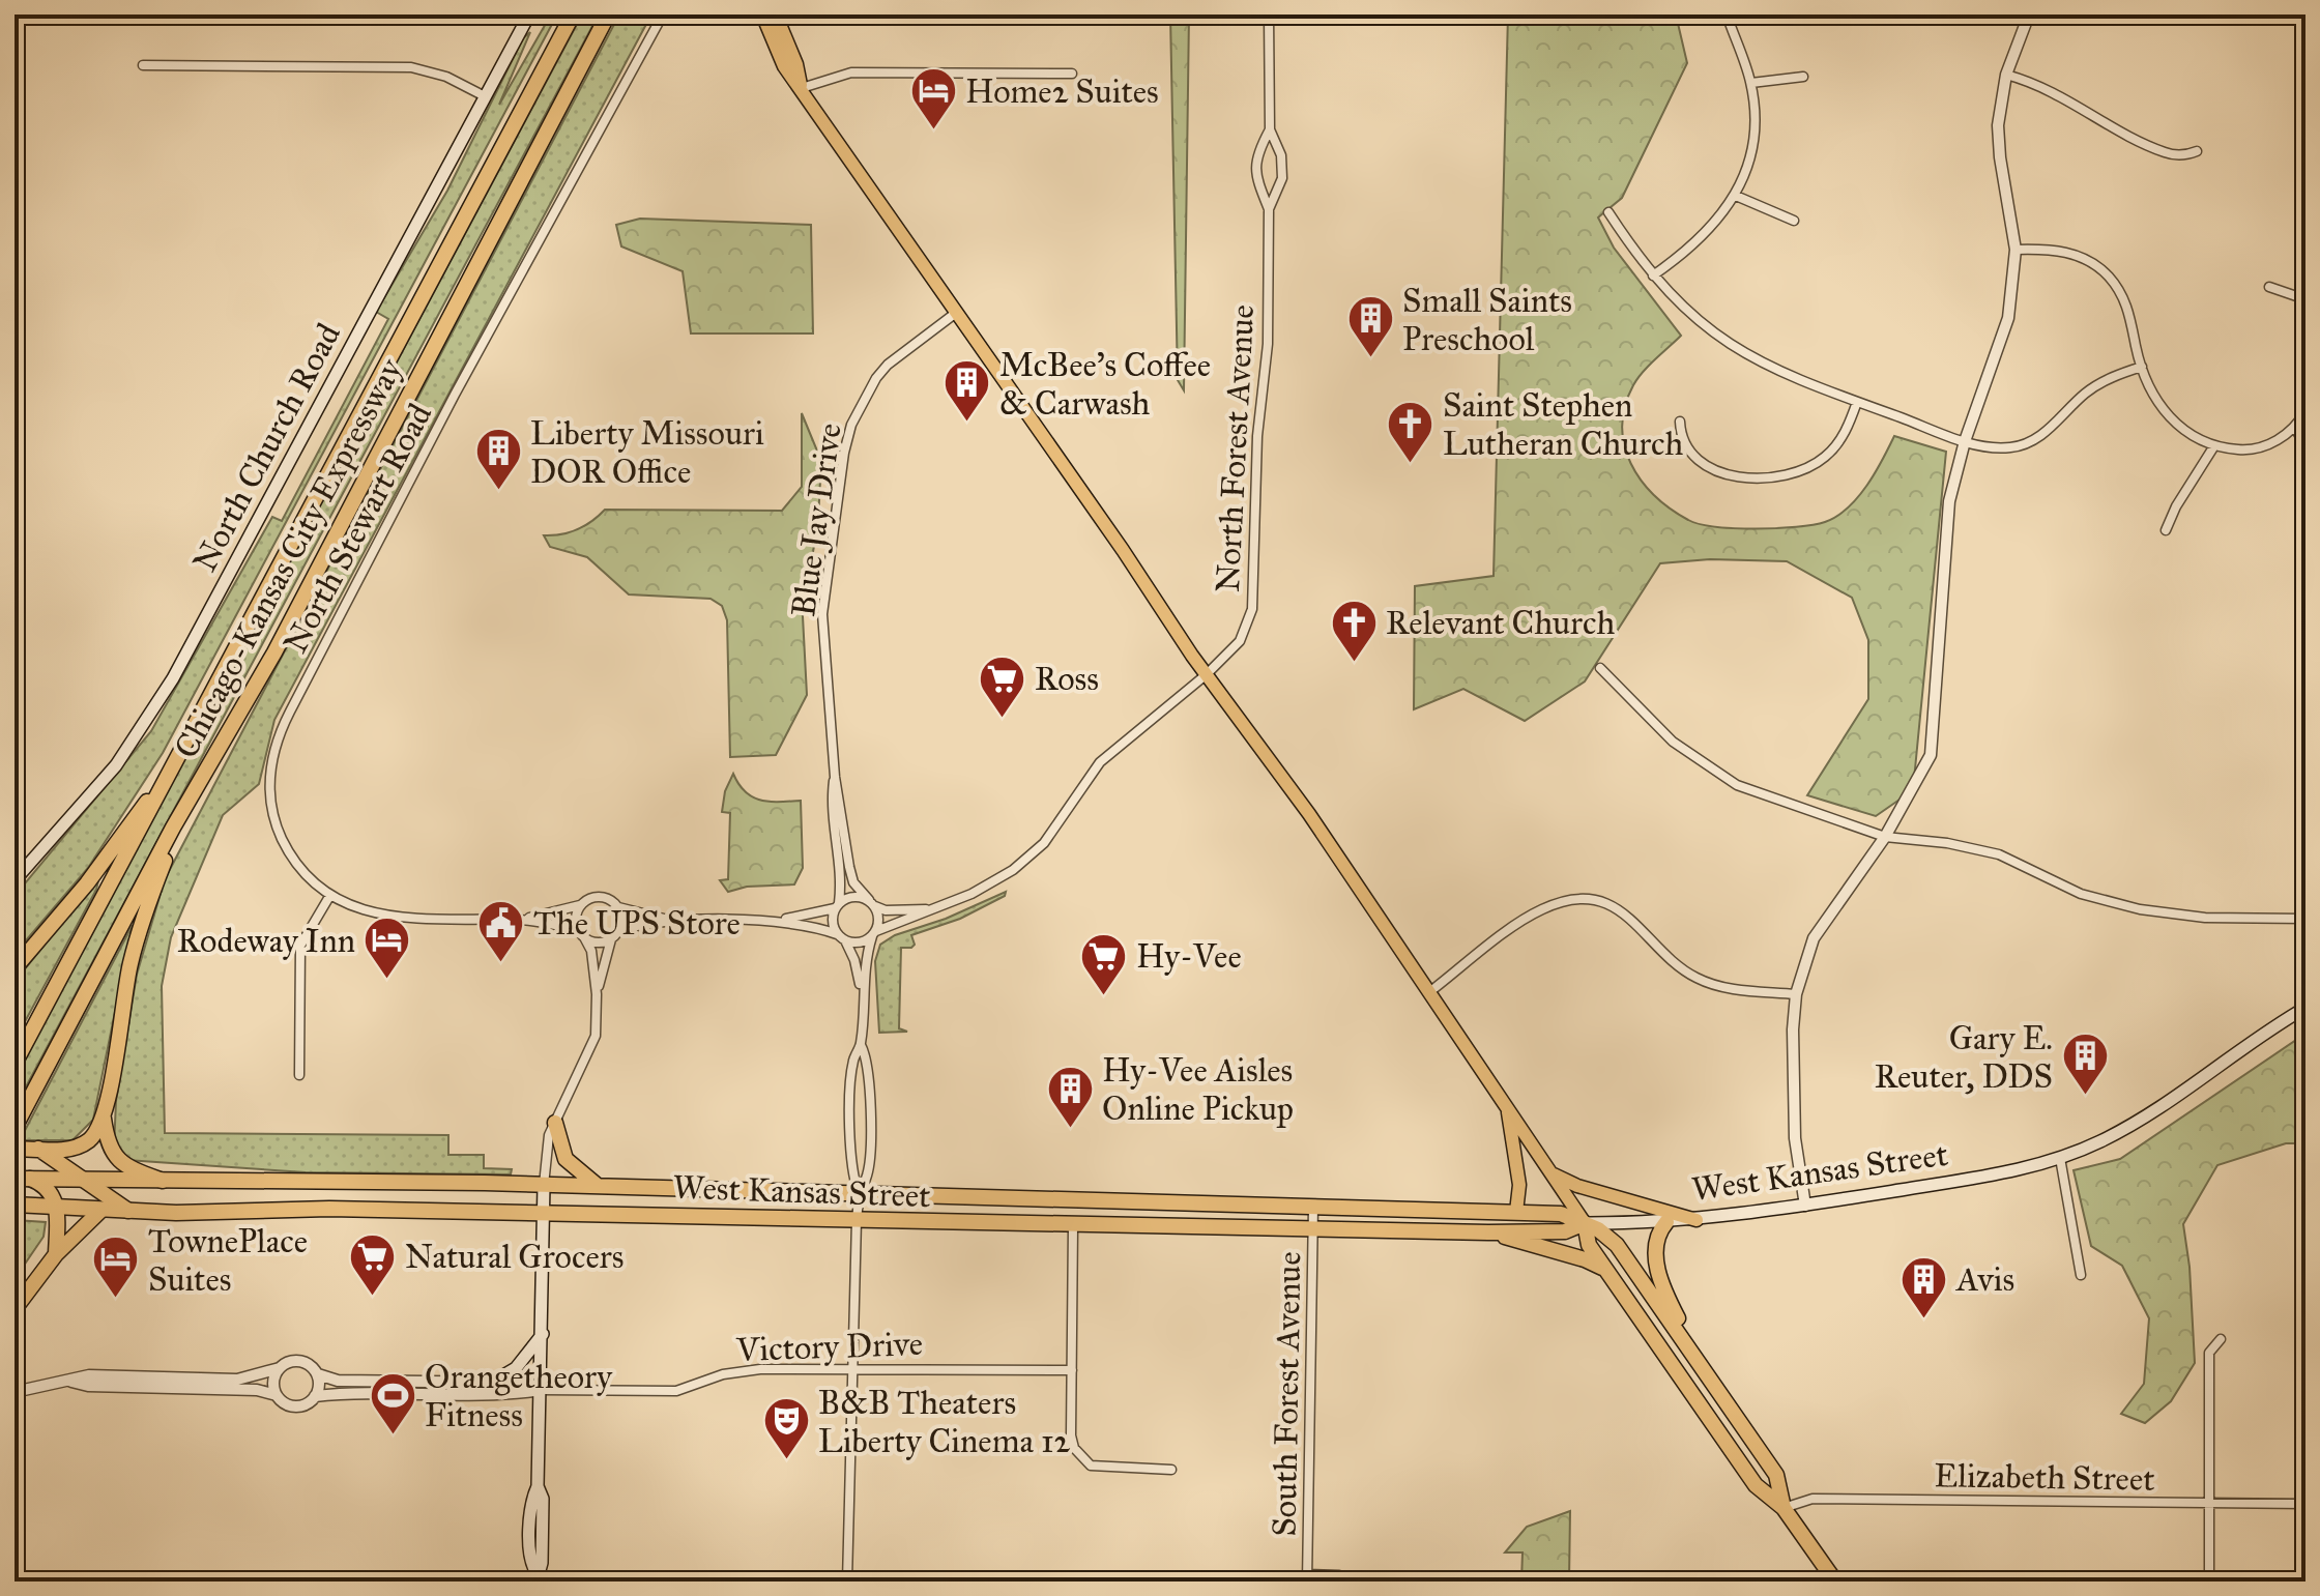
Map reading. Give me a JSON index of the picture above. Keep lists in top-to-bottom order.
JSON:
{
  "streets": {
    "highway": ["Chicago-Kansas City Expressway", "West Kansas Street"],
    "main road": ["North Church Road"],
    "street": [
      "North Forest Avenue",
      "Blue Jay Drive",
      "North Stewart Road",
      "Victory Drive",
      "South Forest Avenue",
      "Elizabeth Street"
    ]
  },
  "crossings": [
    ["North Forest Avenue", "Blue Jay Drive"],
    ["West Kansas Street", "South Forest Avenue"]
  ],
  "places": {
    "hotel": ["Home2 Suites", "Rodeway Inn", "TownePlace Suites"],
    "building": [
      "Small Saints Preschool",
      "McBee's Coffee & Carwash",
      "Liberty Missouri DOR Office",
      "Gary E. Reuter, DDS",
      "Hy-Vee Aisles Online Pickup",
      "Avis"
    ],
    "church": ["Saint Stephen Lutheran Church", "Relevant Church"],
    "supermarket": ["Ross", "Hy-Vee", "Natural Grocers"],
    "public building": ["The UPS Store"],
    "sports": ["Orangetheory Fitness"],
    "theatre": ["B&B Theaters Liberty Cinema 12"]
  }
}
